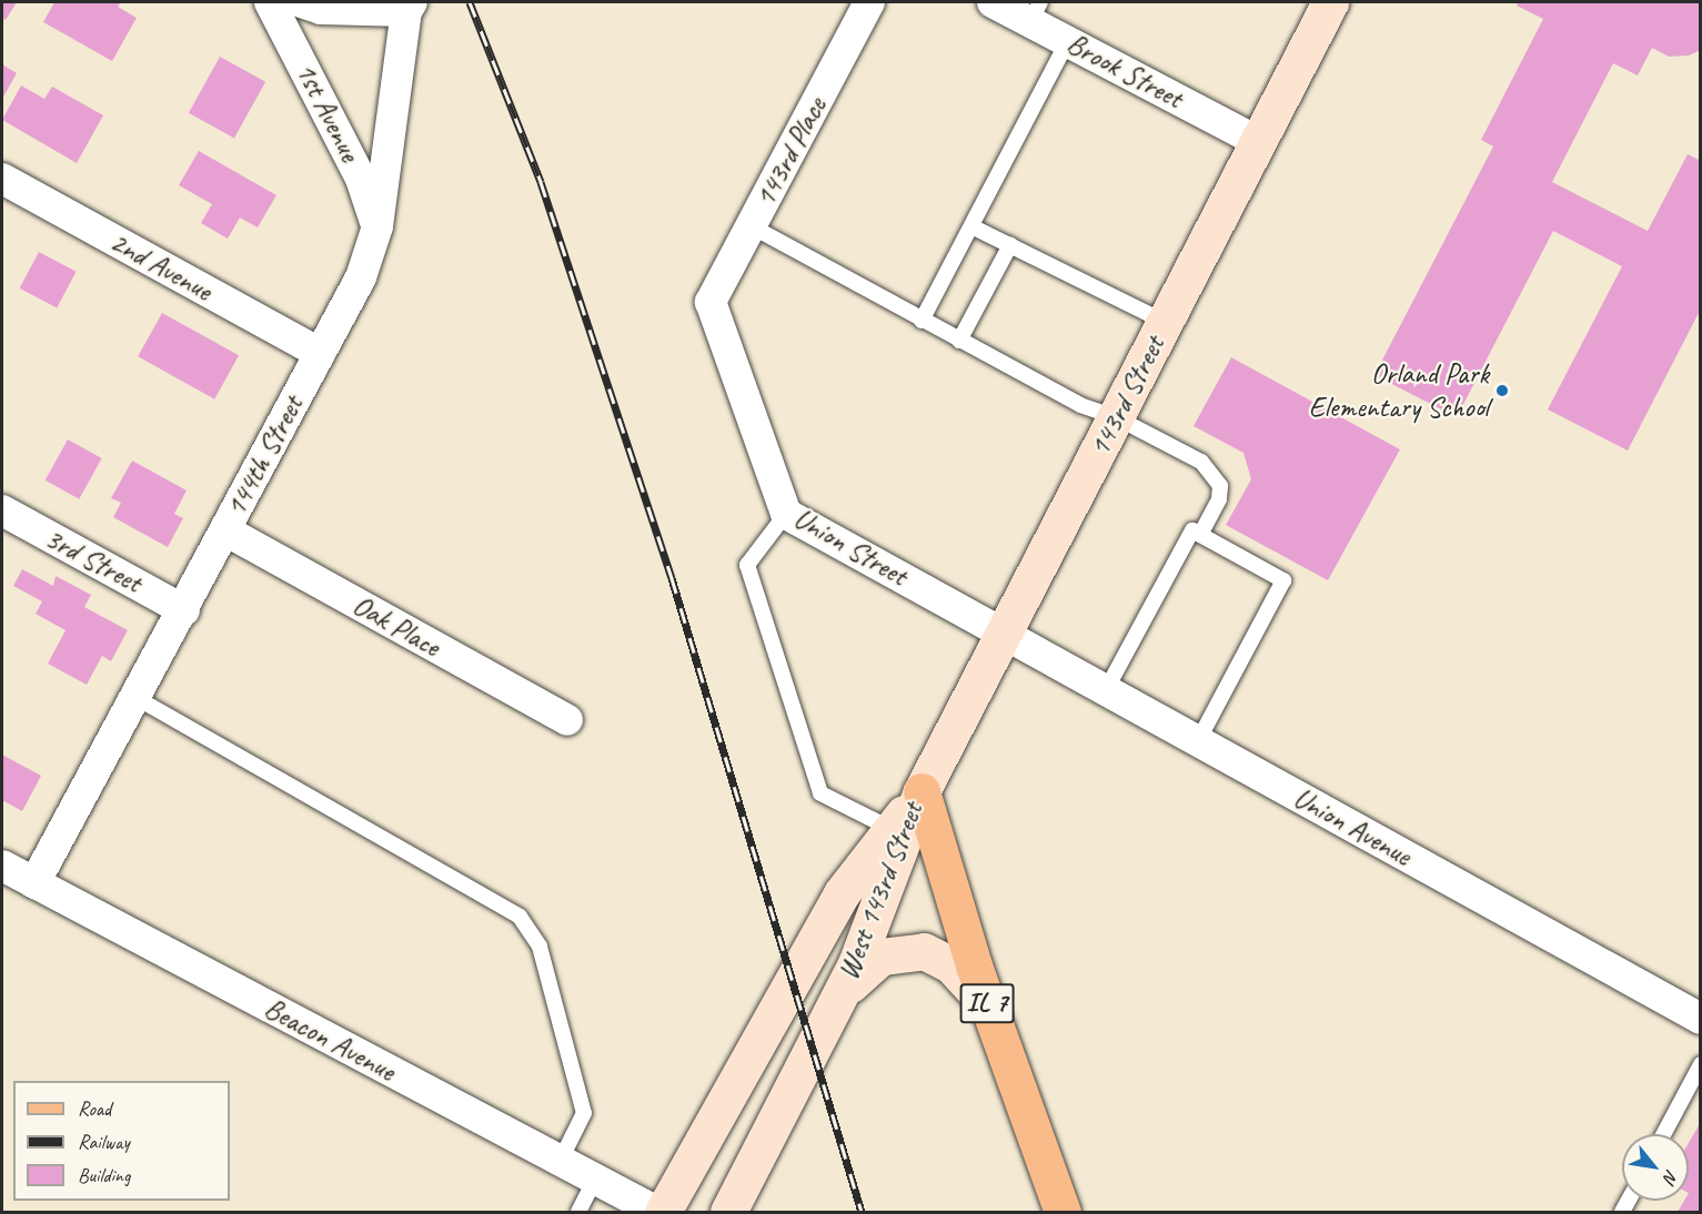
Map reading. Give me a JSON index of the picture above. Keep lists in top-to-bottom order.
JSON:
{
  "streets": {
    "main road": ["143rd Street", "West 143rd Street", "IL 7"],
    "street": [
      "Brook Street",
      "1st Avenue",
      "143rd Place",
      "2nd Avenue",
      "144th Street",
      "Union Street",
      "3rd Street",
      "Oak Place",
      "Union Avenue",
      "Beacon Avenue"
    ]
  },
  "crossings": [
    ["Brook Street", "143rd Street"],
    ["1st Avenue", "144th Street"],
    ["143rd Place", "Union Street"],
    ["2nd Avenue", "144th Street"],
    ["143rd Street", "Union Street"],
    ["143rd Street", "Union Avenue"],
    ["143rd Street", "West 143rd Street"],
    ["143rd Street", "IL 7"],
    ["144th Street", "3rd Street"],
    ["144th Street", "Oak Place"],
    ["144th Street", "Beacon Avenue"],
    ["Union Street", "Union Avenue"],
    ["West 143rd Street", "IL 7"],
    ["West 143rd Street", "Beacon Avenue"]
  ],
  "places": ["Orland Park Elementary School"],
  "legend": ["Road", "Railway", "Building"],
  "north": "bottom right"
}
